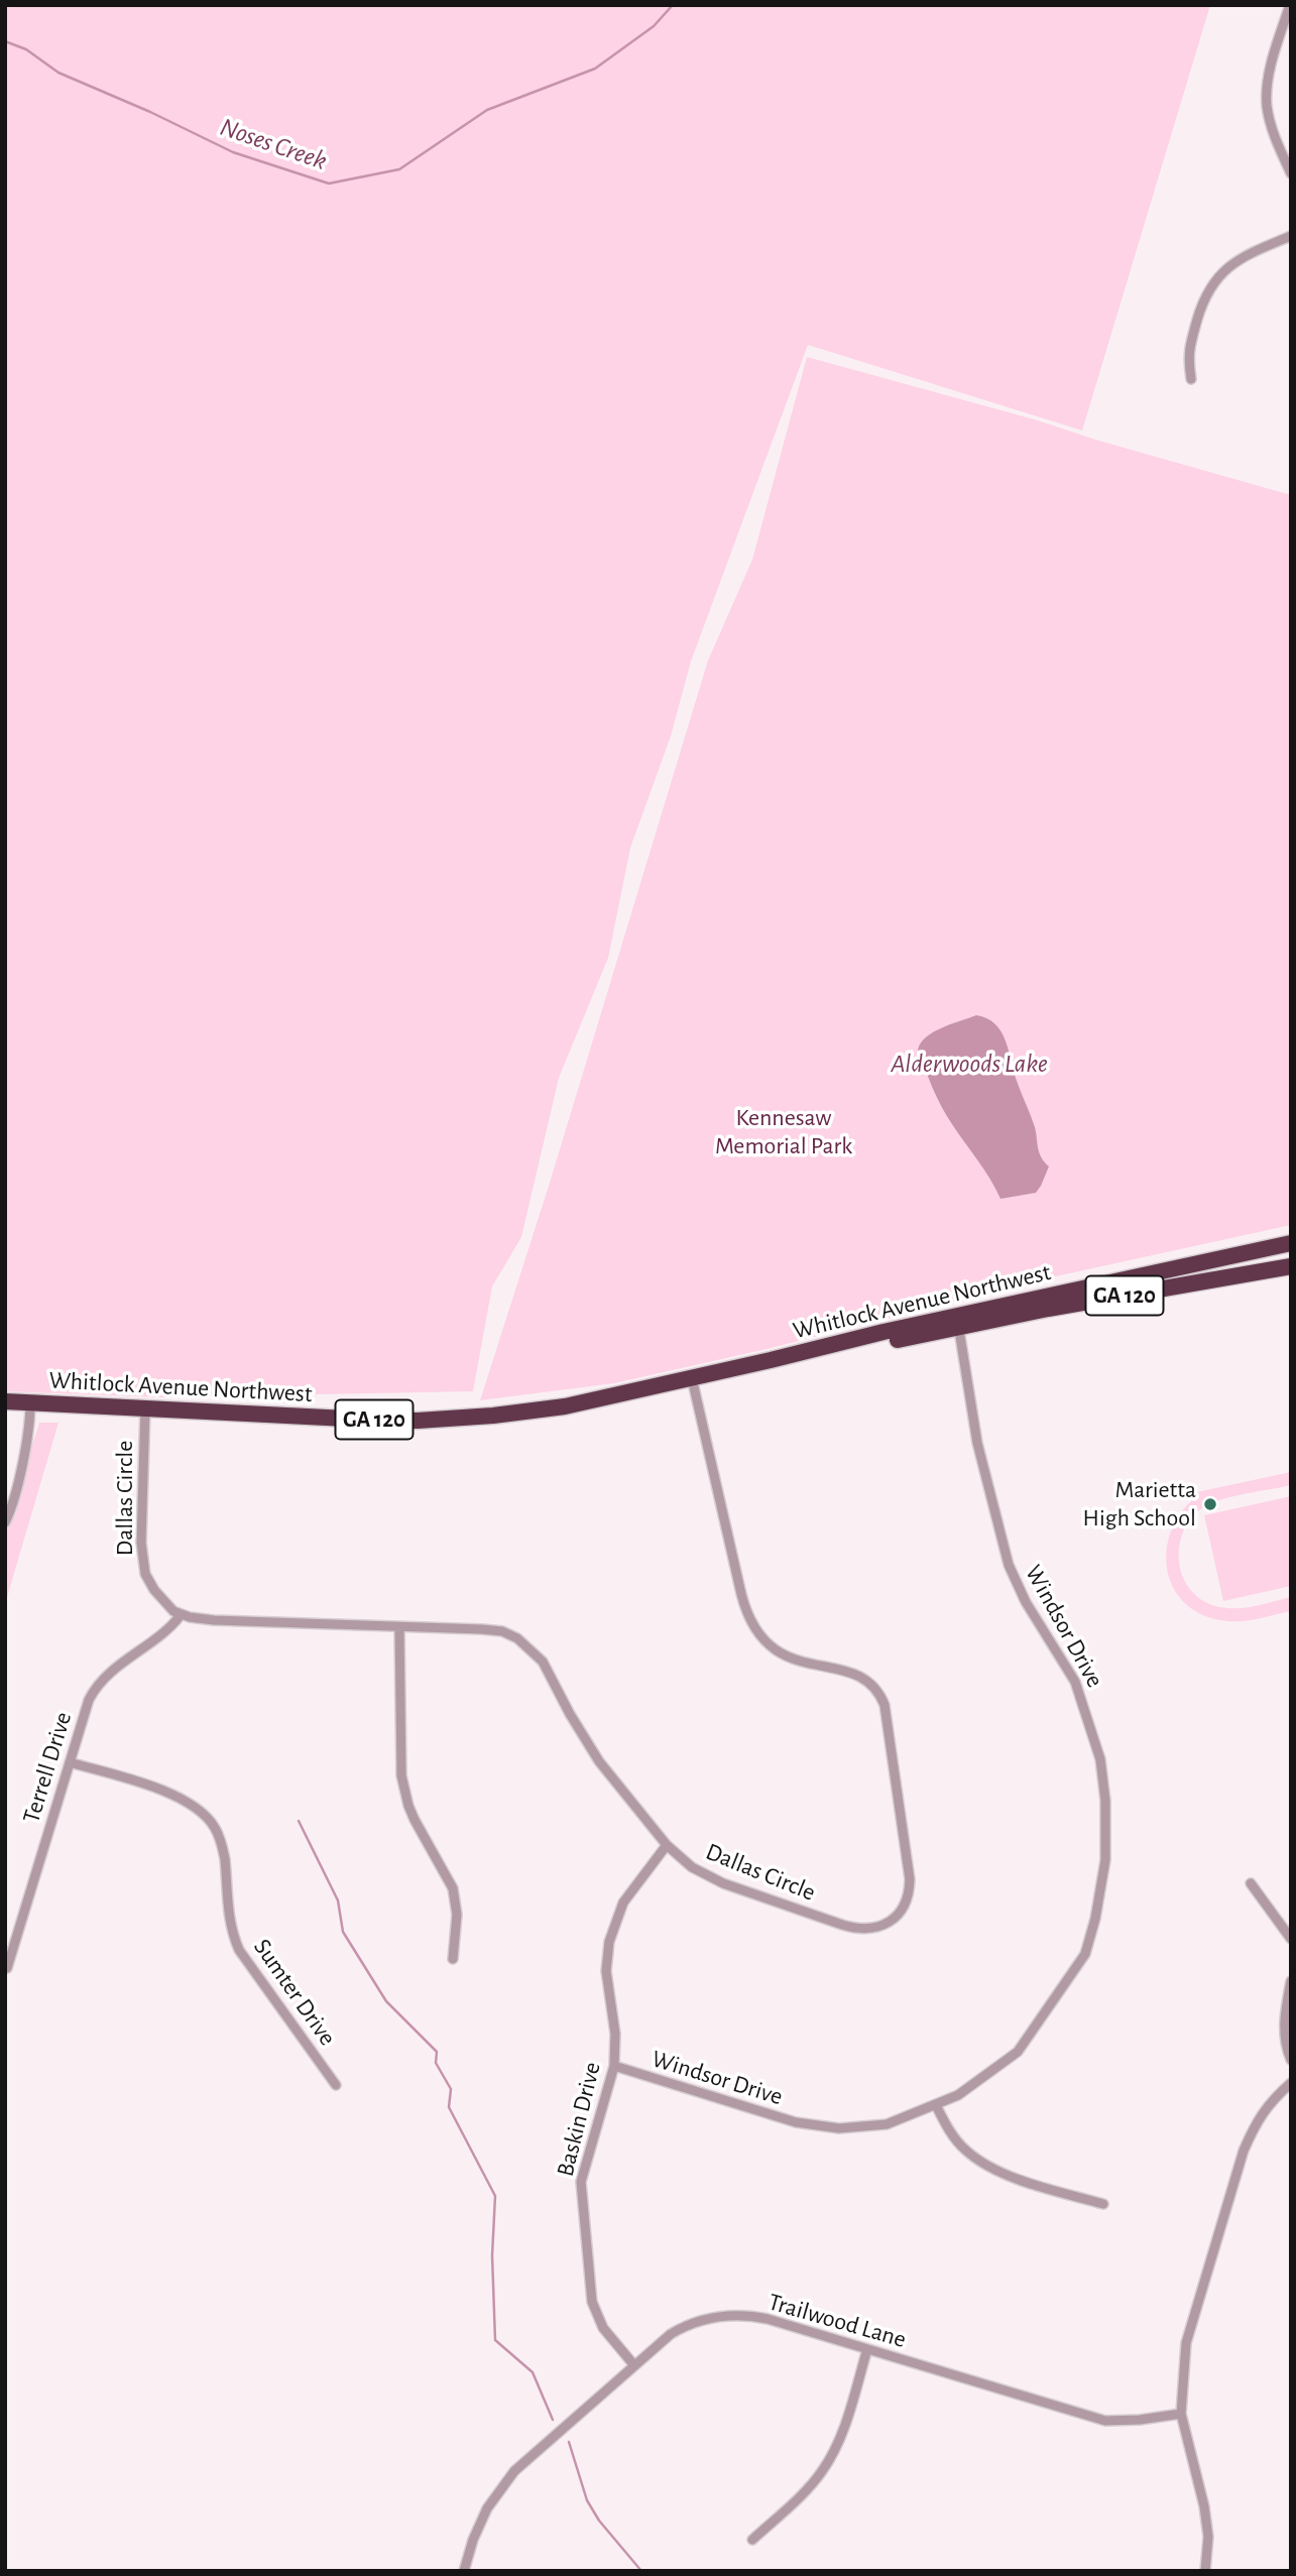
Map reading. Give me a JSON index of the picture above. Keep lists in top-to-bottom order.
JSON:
{
  "streets": {
    "highway": ["GA 120", "Whitlock Avenue Northwest"],
    "street": [
      "Dallas Circle",
      "Windsor Drive",
      "Terrell Drive",
      "Sumter Drive",
      "Baskin Drive",
      "Trailwood Lane"
    ]
  },
  "crossings": [
    ["Whitlock Avenue Northwest", "Dallas Circle"],
    ["Whitlock Avenue Northwest", "Windsor Drive"],
    ["Dallas Circle", "Terrell Drive"],
    ["Dallas Circle", "Baskin Drive"],
    ["Windsor Drive", "Baskin Drive"],
    ["Terrell Drive", "Sumter Drive"],
    ["Baskin Drive", "Trailwood Lane"]
  ],
  "water": ["Noses Creek", "Alderwoods Lake"],
  "parks": ["Kennesaw Memorial Park"],
  "places": ["Marietta High School"]
}
